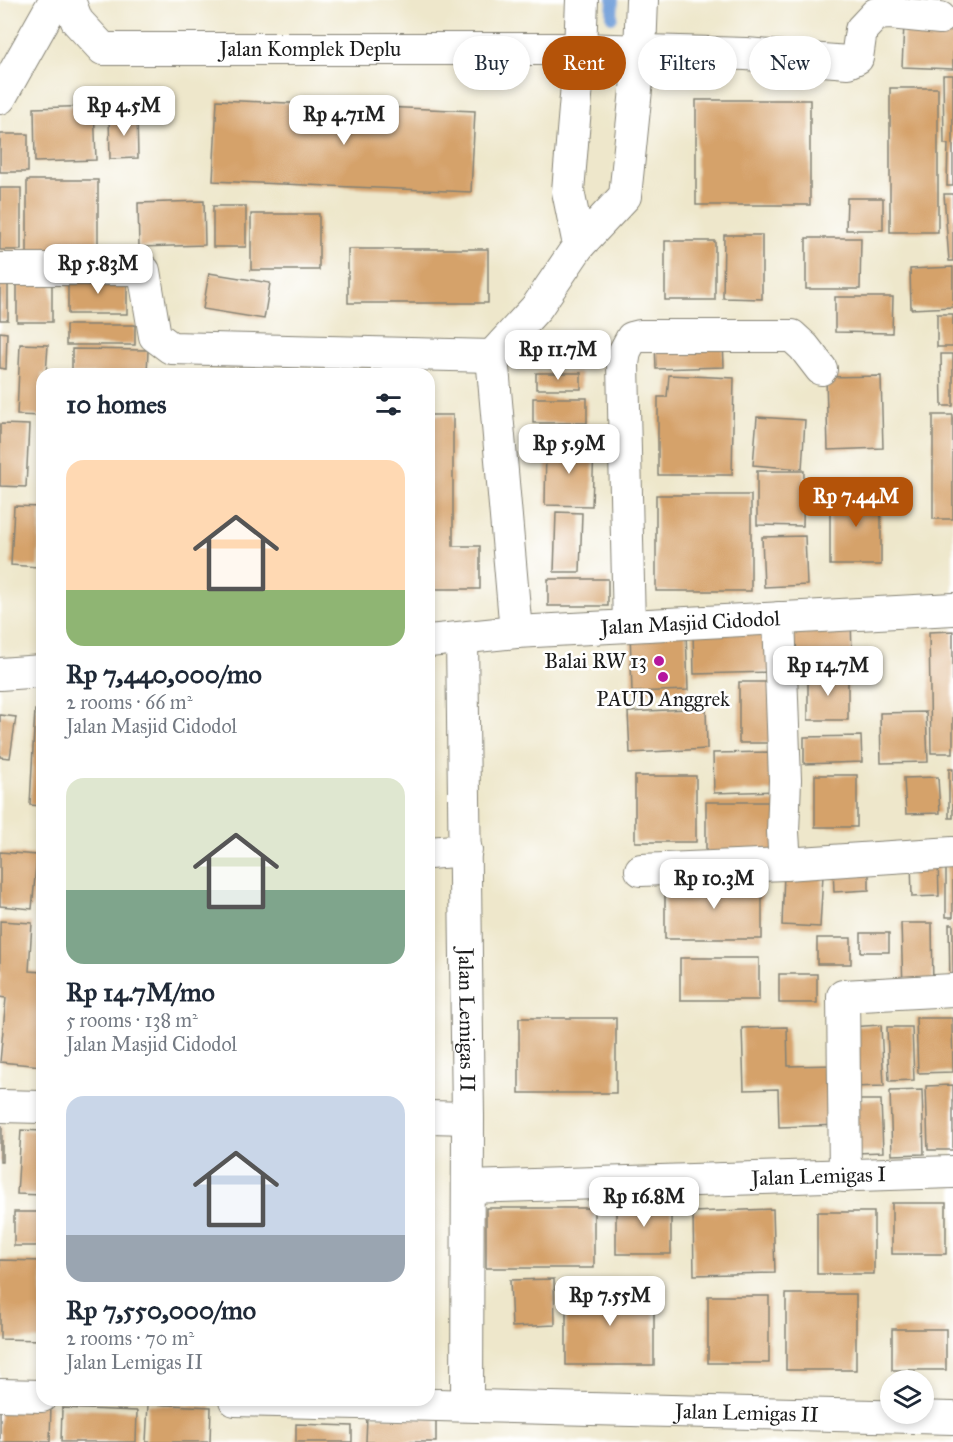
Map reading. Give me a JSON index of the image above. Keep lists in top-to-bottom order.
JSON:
{
  "streets": {
    "street": [
      "Jalan Komplek Deplu",
      "Jalan Masjid Cidodol",
      "Jalan Lemigas II",
      "Jalan Lemigas I"
    ]
  },
  "crossings": [
    ["Jalan Masjid Cidodol", "Jalan Lemigas II"],
    ["Jalan Lemigas II", "Jalan Lemigas I"]
  ],
  "places": ["Balai RW 13", "PAUD Anggrek"],
  "page": {
    "chip": [
      "Buy",
      "Rent",
      "Filters",
      "New"
    ],
    "price": [
      "Rp 4.5M",
      "Rp 4.71M",
      "Rp 5.83M",
      "Rp 11.7M",
      "Rp 5.9M",
      "Rp 7.44M",
      "Rp 14.7M",
      "Rp 10.3M",
      "Rp 16.8M",
      "Rp 7.55M"
    ],
    "heading": "10 homes",
    "list": [
      {
        "name": "Rp 7,440,000/mo",
        "note": "2 rooms · 66 m² · Jalan Masjid Cidodol"
      },
      {
        "name": "Rp 14.7M/mo",
        "note": "5 rooms · 138 m² · Jalan Masjid Cidodol"
      },
      {
        "name": "Rp 7,550,000/mo",
        "note": "2 rooms · 70 m² · Jalan Lemigas II"
      }
    ]
  }
}
